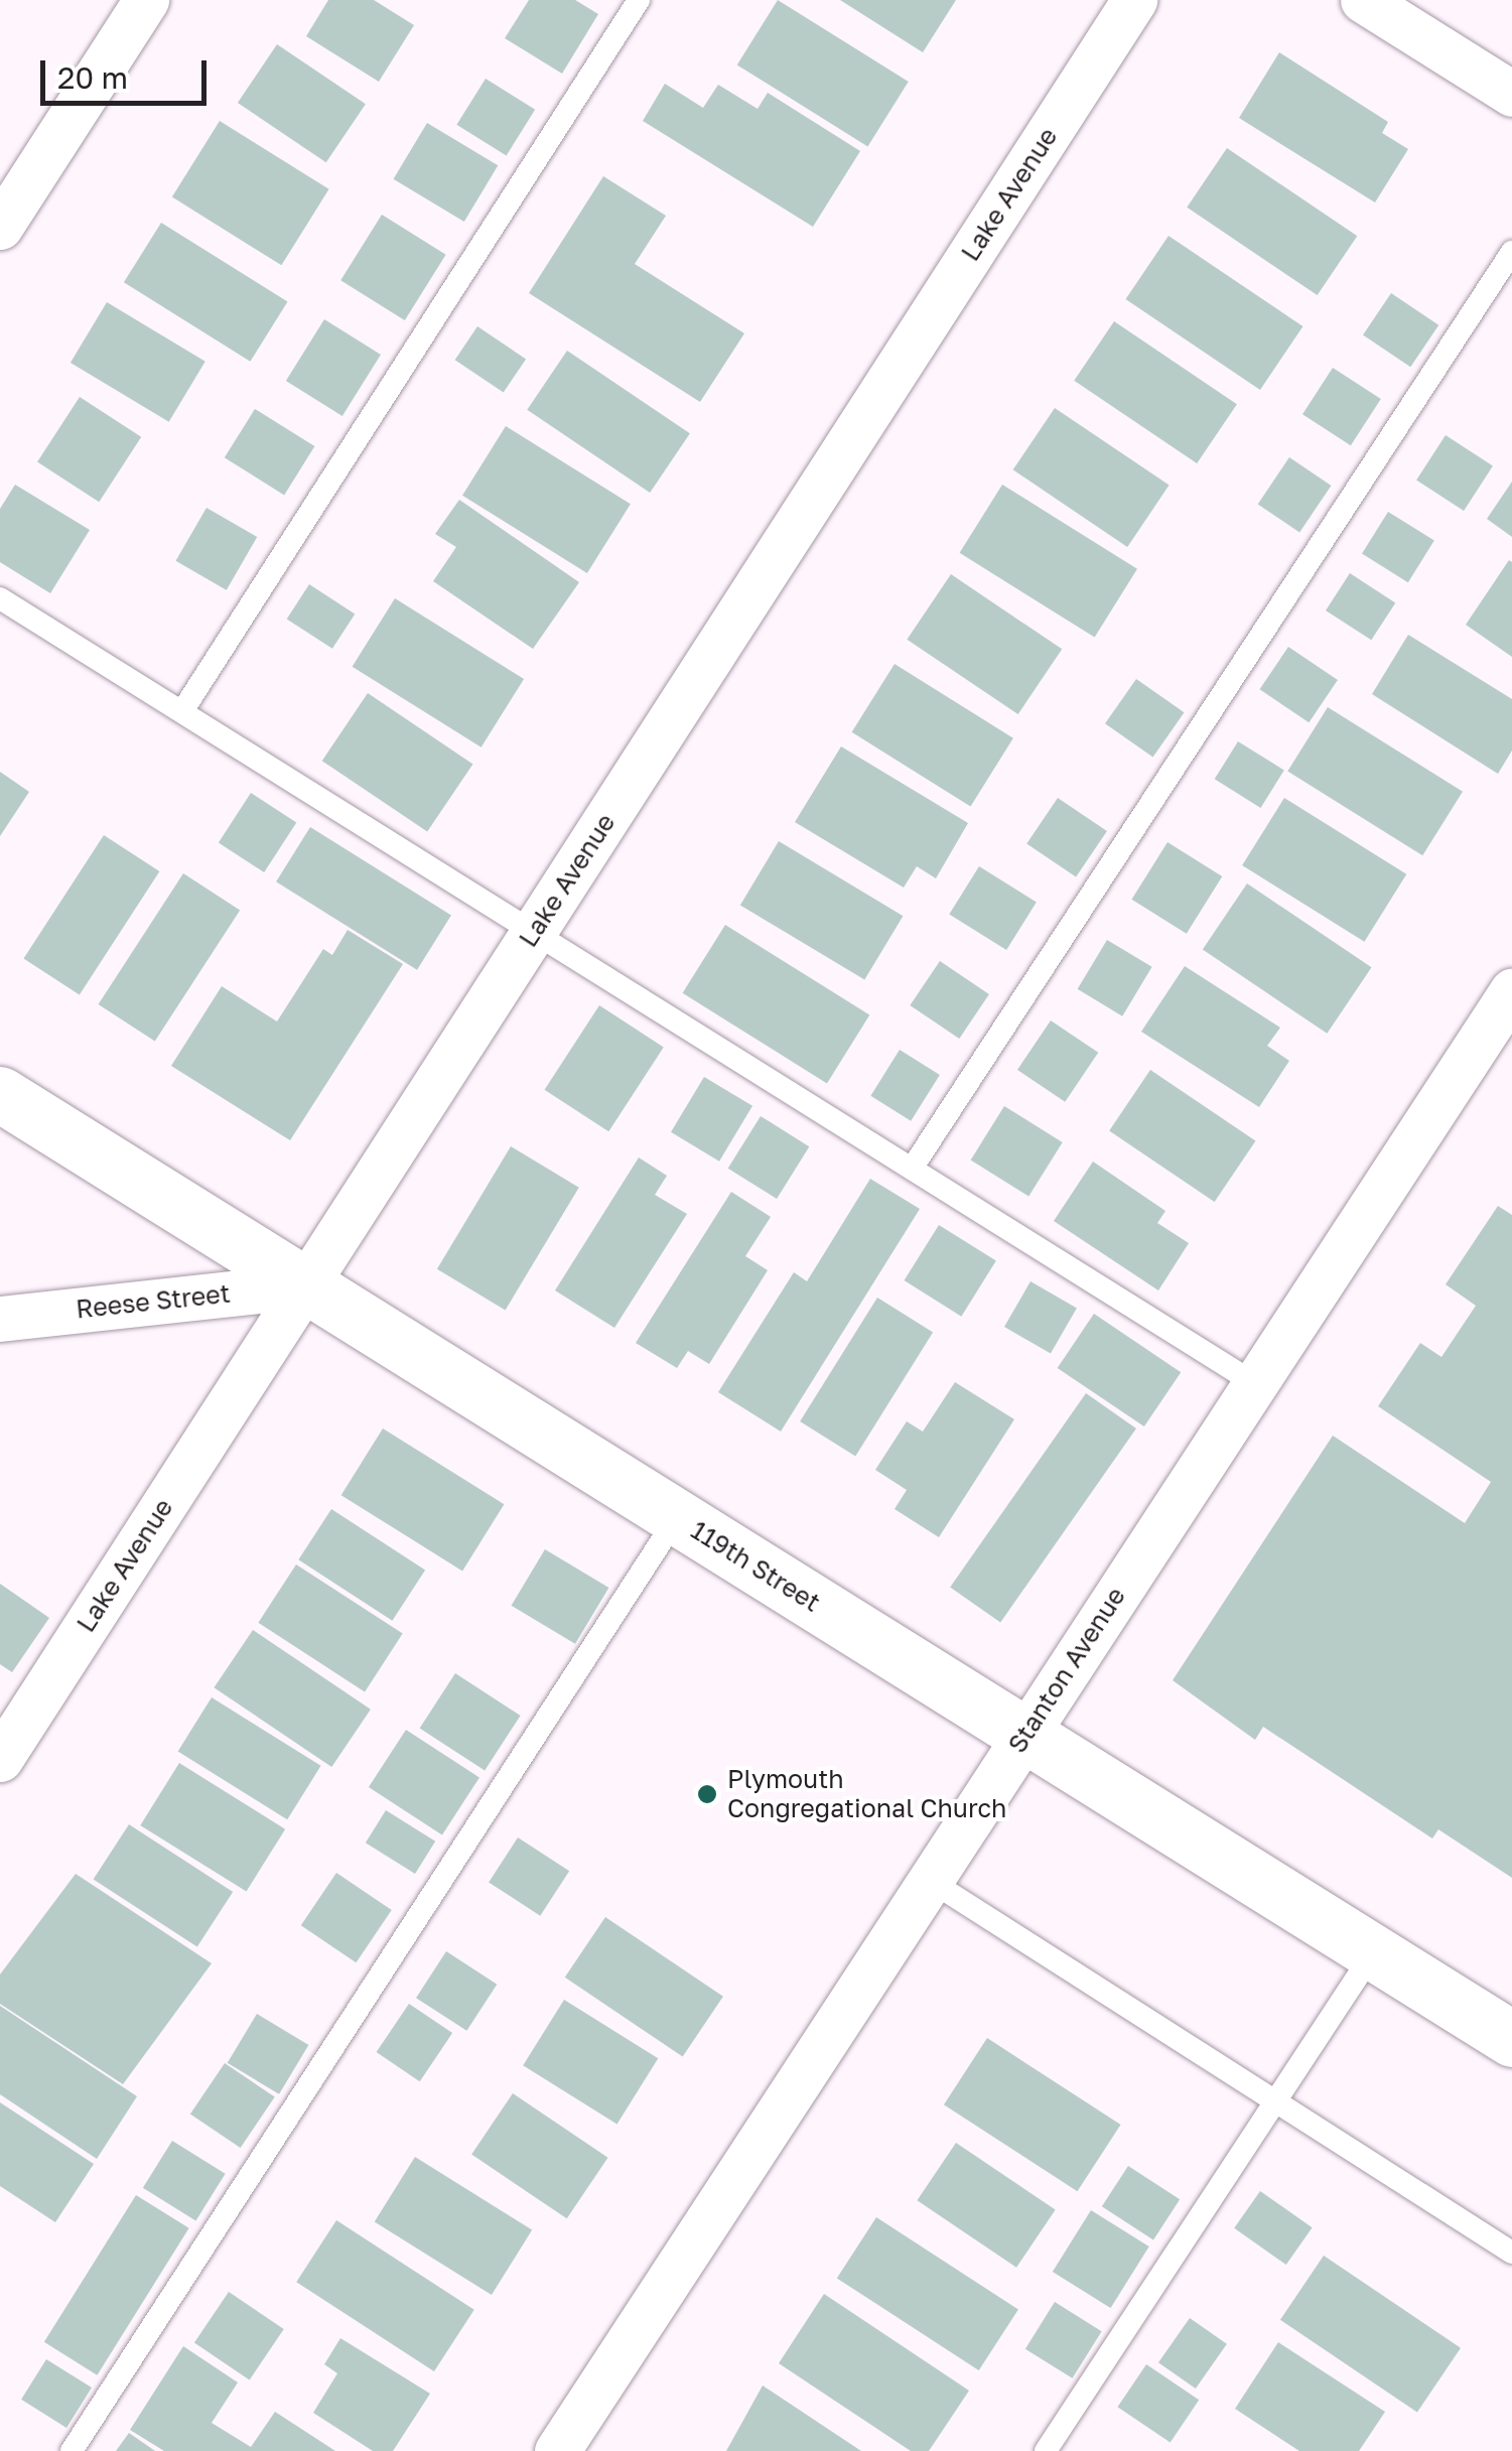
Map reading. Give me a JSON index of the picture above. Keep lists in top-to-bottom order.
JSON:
{
  "streets": {
    "street": [
      "Lake Avenue",
      "Reese Street",
      "119th Street",
      "Stanton Avenue"
    ]
  },
  "crossings": [
    ["Lake Avenue", "Reese Street"],
    ["Lake Avenue", "119th Street"],
    ["Reese Street", "119th Street"],
    ["119th Street", "Stanton Avenue"]
  ],
  "places": ["Plymouth Congregational Church"],
  "scale_bar": "20 m"
}
